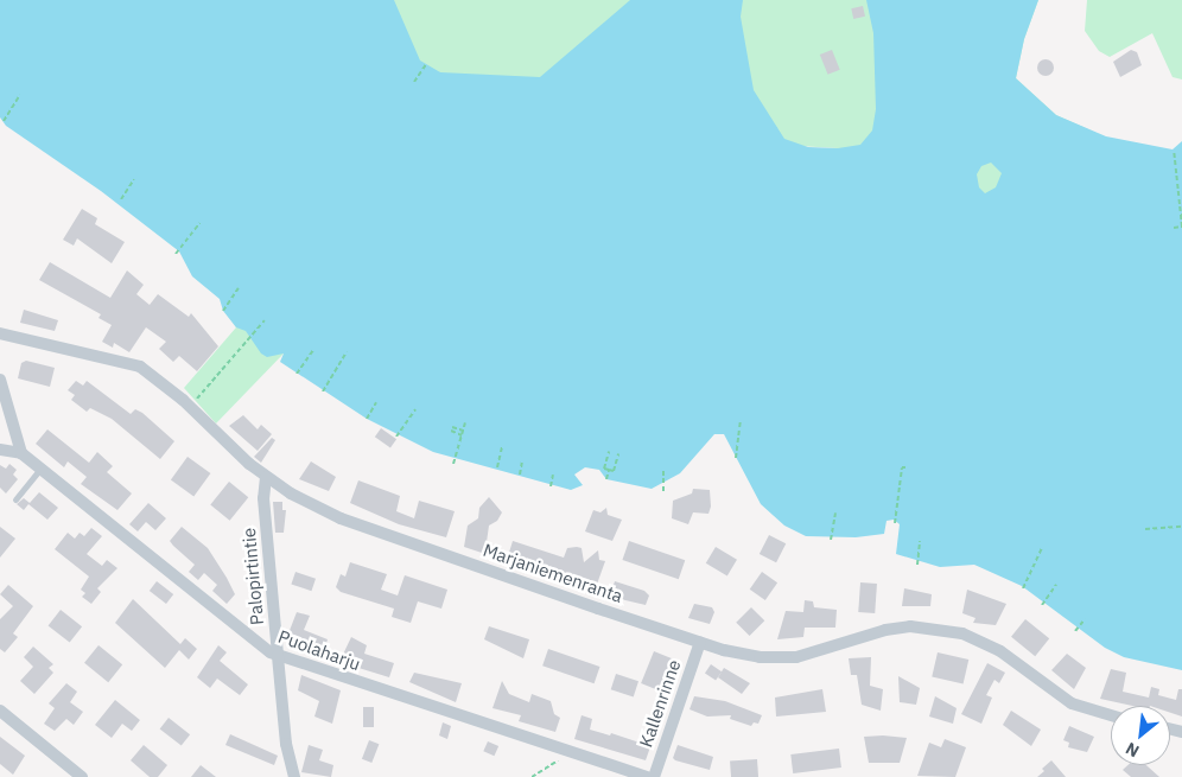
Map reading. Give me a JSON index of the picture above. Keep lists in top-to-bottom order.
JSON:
{
  "streets": {
    "street": [
      "Marjaniemenranta",
      "Palopirtintie",
      "Puolaharju",
      "Kallenrinne"
    ]
  },
  "crossings": [
    ["Marjaniemenranta", "Palopirtintie"],
    ["Marjaniemenranta", "Kallenrinne"],
    ["Palopirtintie", "Puolaharju"]
  ],
  "north": "bottom left"
}
